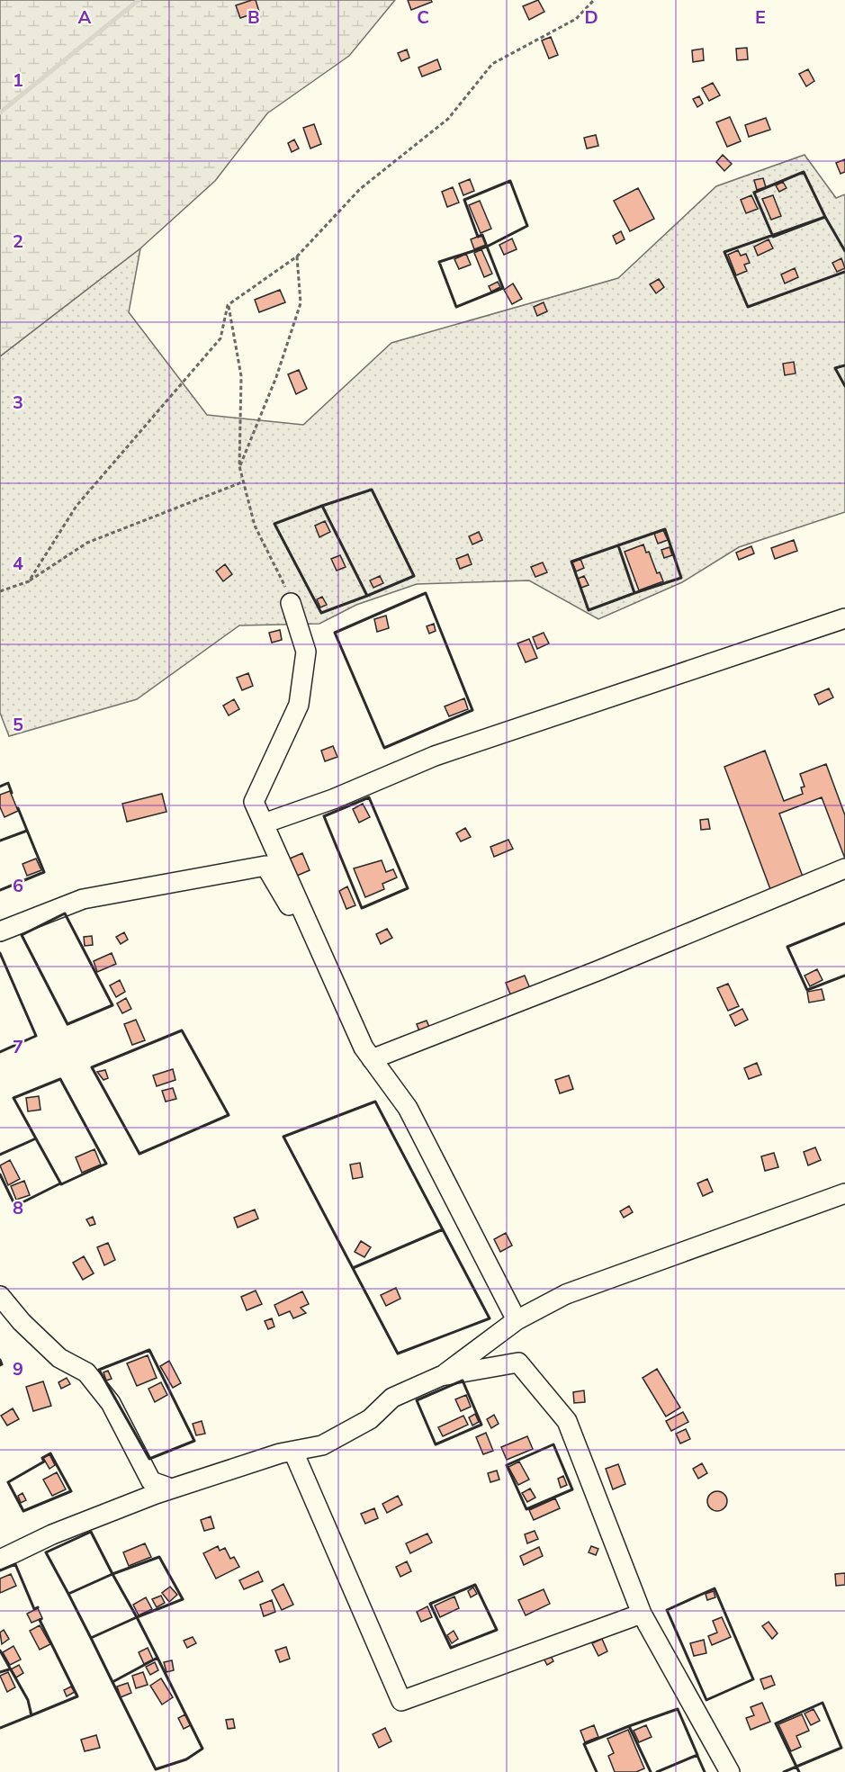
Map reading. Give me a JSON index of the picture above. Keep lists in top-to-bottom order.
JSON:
{
  "grid": {
    "columns": [
      "A",
      "B",
      "C",
      "D",
      "E"
    ],
    "rows": [
      "1",
      "2",
      "3",
      "4",
      "5",
      "6",
      "7",
      "8",
      "9"
    ]
  }
}
